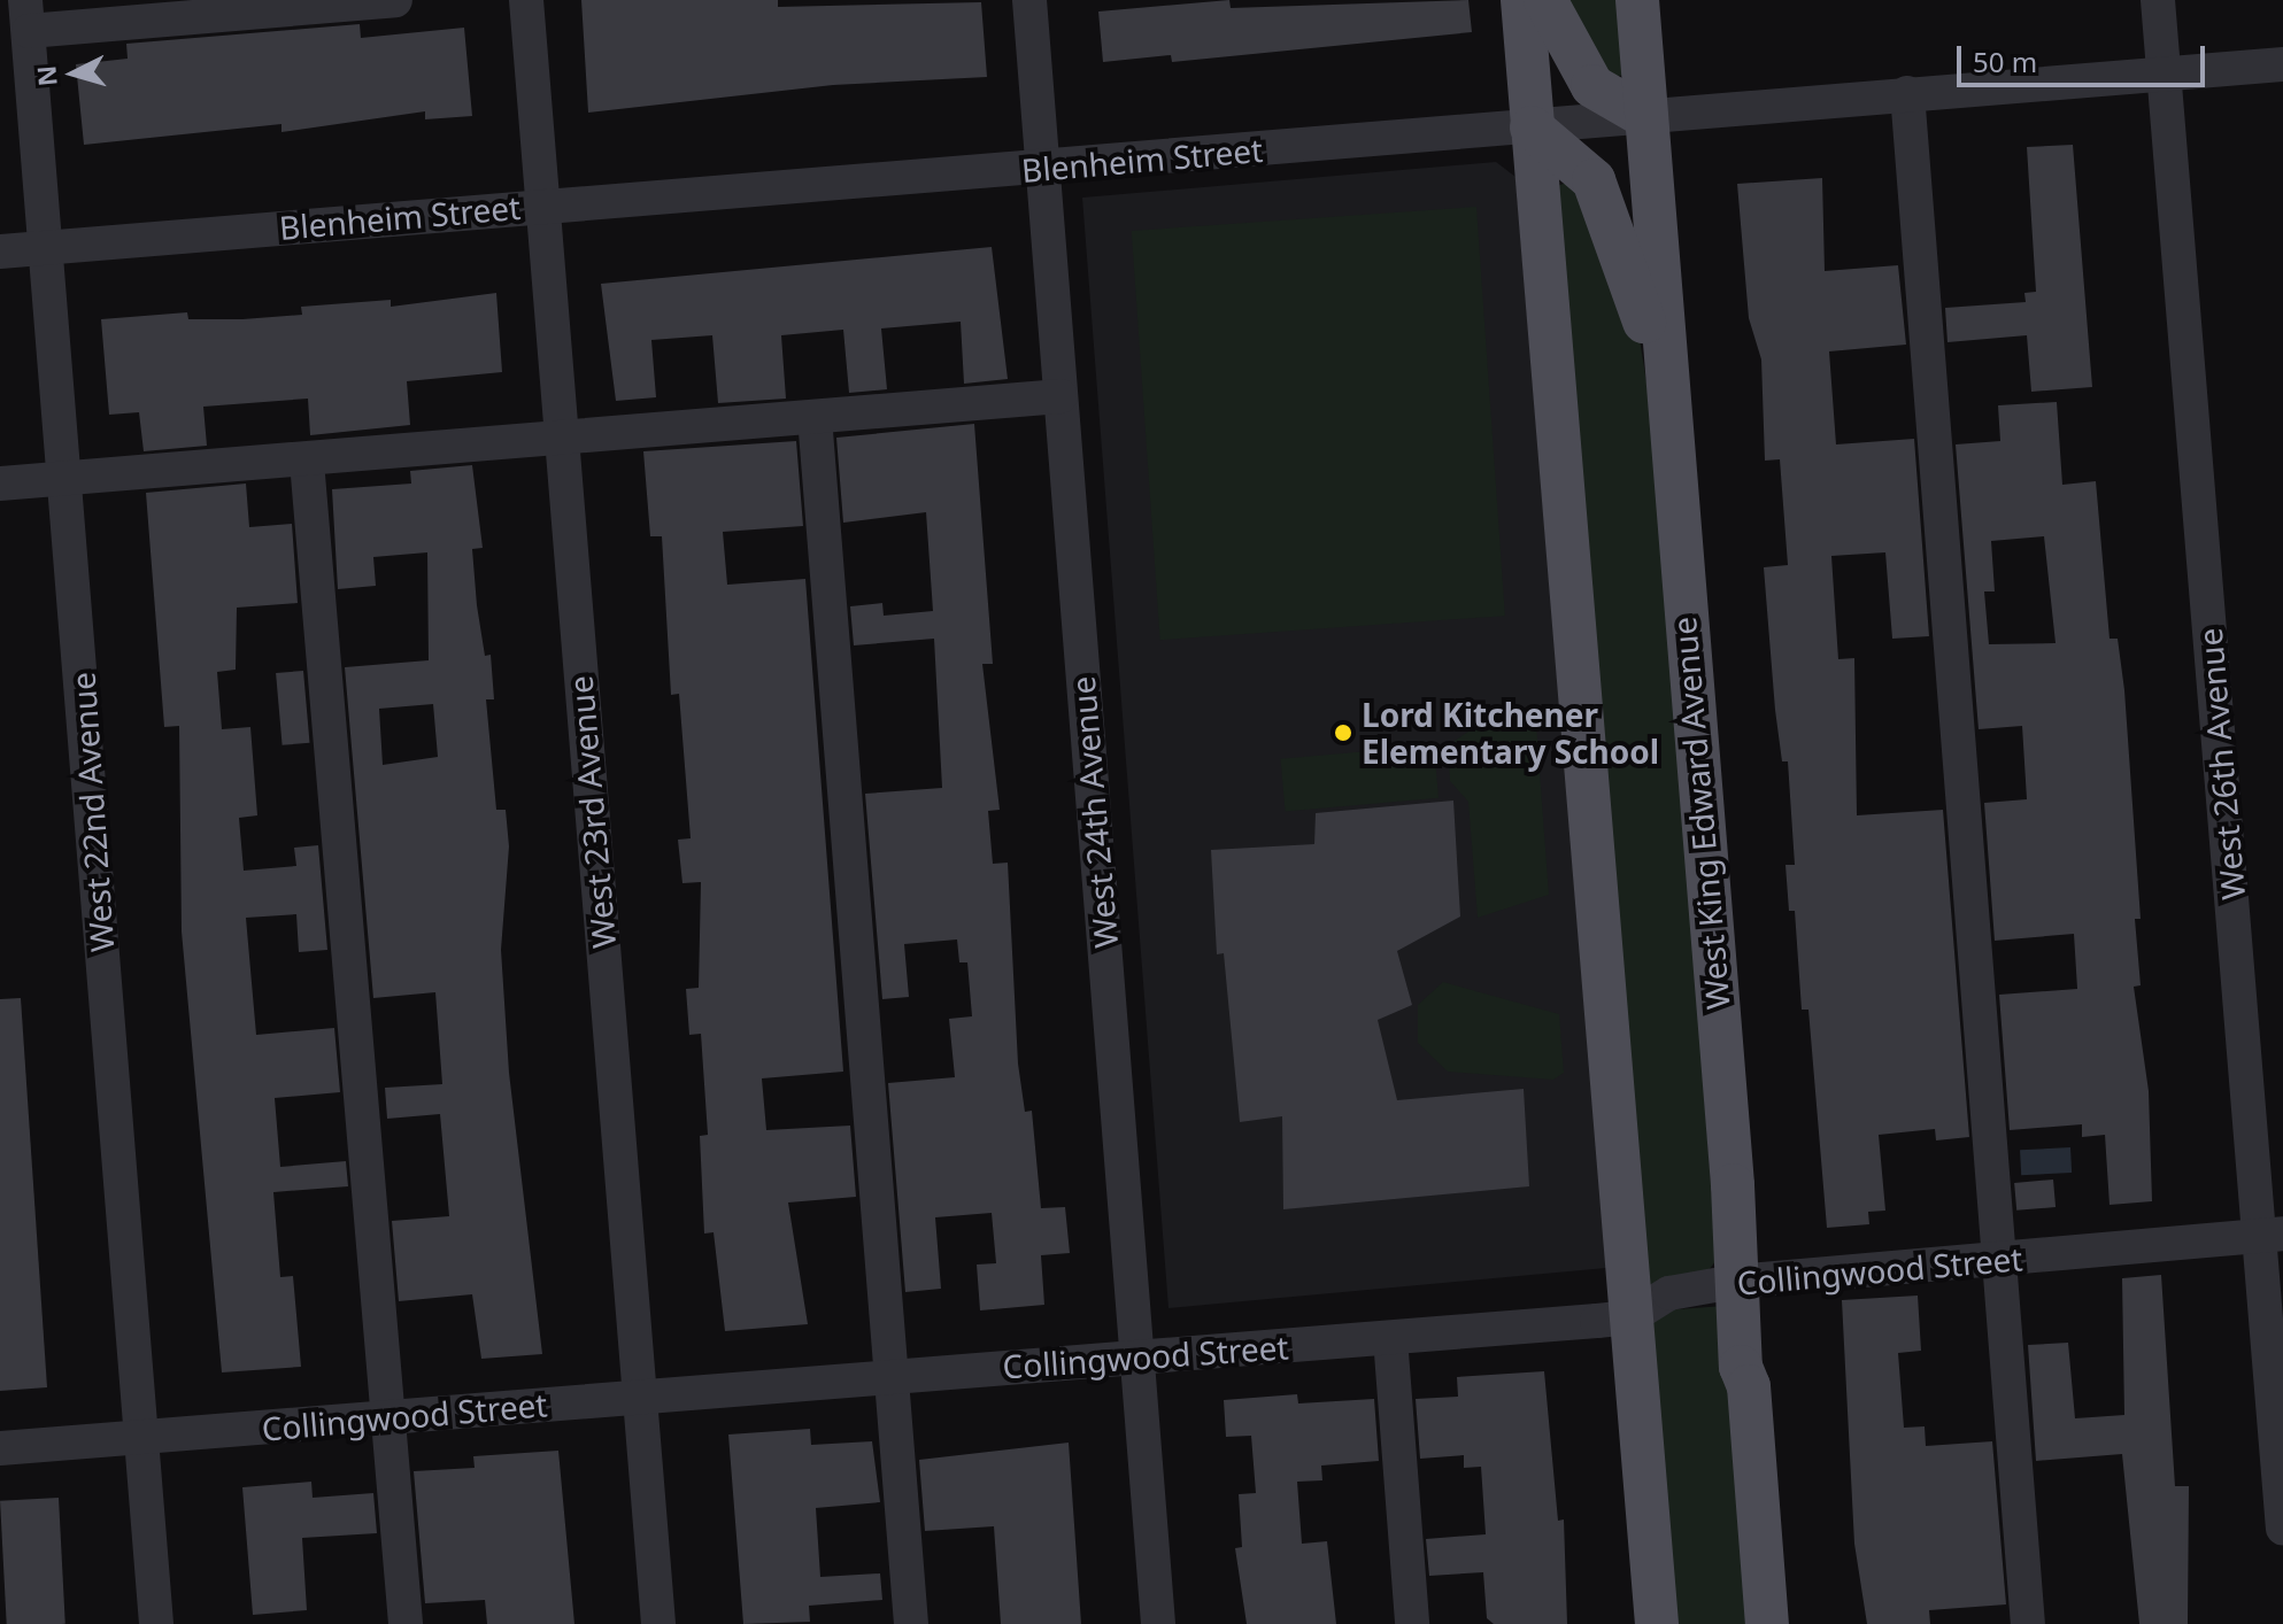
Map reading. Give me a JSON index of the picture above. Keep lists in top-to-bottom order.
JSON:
{
  "streets": {
    "main road": ["West King Edward Avenue"],
    "street": [
      "Blenheim Street",
      "West 26th Avenue",
      "West 22nd Avenue",
      "West 23rd Avenue",
      "West 24th Avenue",
      "Collingwood Street"
    ]
  },
  "crossings": [
    ["Blenheim Street", "West 26th Avenue"],
    ["Blenheim Street", "West 22nd Avenue"],
    ["Blenheim Street", "West 23rd Avenue"],
    ["Blenheim Street", "West 24th Avenue"],
    ["Blenheim Street", "West King Edward Avenue"],
    ["West 26th Avenue", "Collingwood Street"],
    ["West 22nd Avenue", "Collingwood Street"],
    ["West 23rd Avenue", "Collingwood Street"],
    ["West 24th Avenue", "Collingwood Street"],
    ["West King Edward Avenue", "Collingwood Street"]
  ],
  "places": ["Lord Kitchener Elementary School"],
  "scale_bar": "50 m",
  "north": "left"
}
